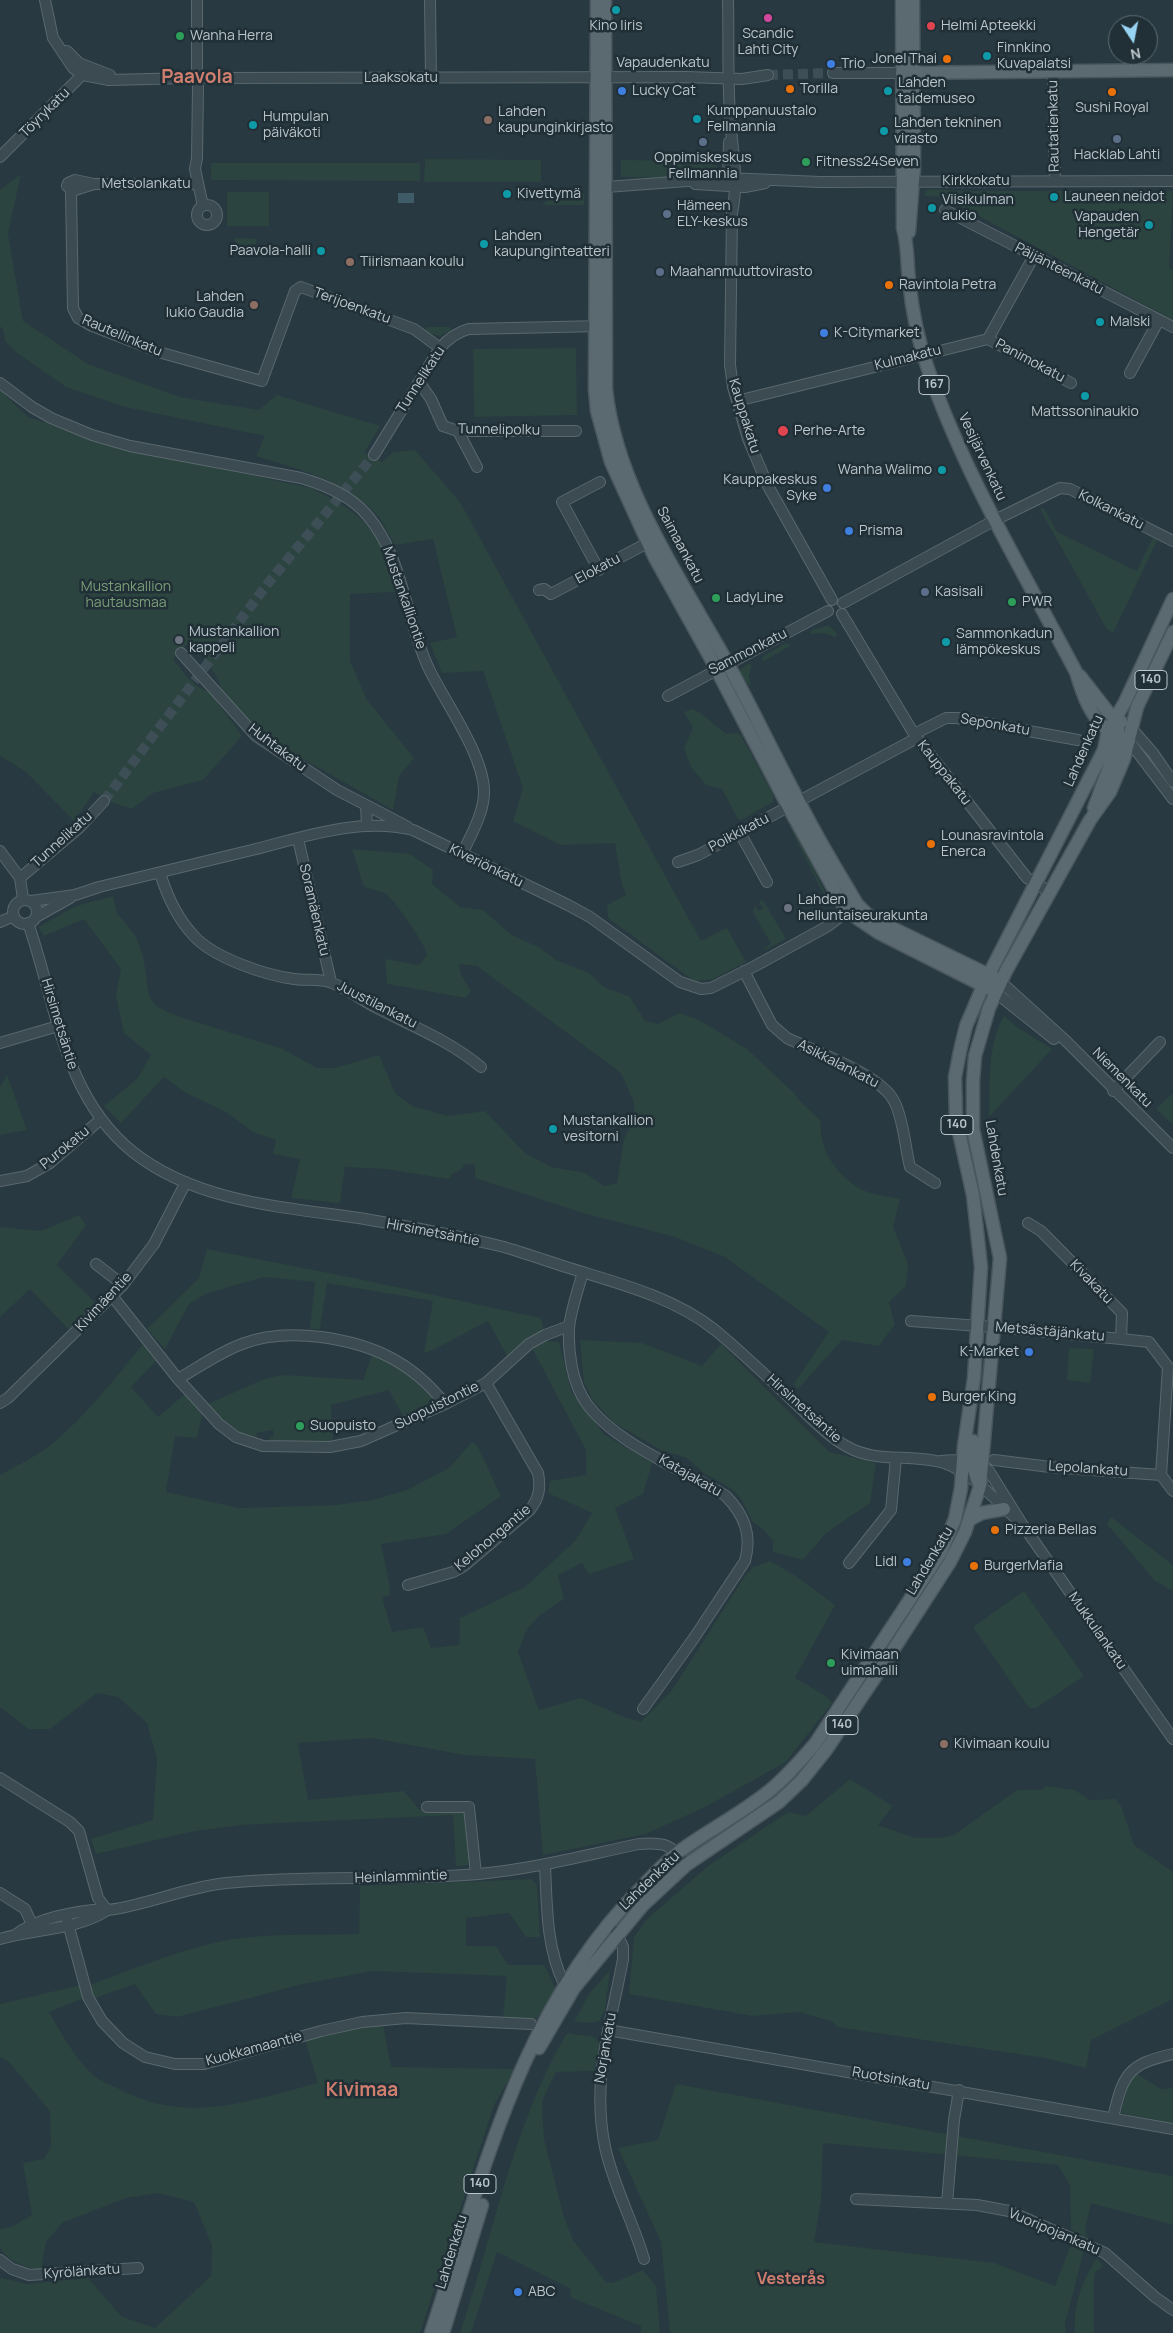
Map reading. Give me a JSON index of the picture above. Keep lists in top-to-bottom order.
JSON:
{
  "streets": {
    "main road": [
      "167",
      "Vesijärvenkatu",
      "Saimaankatu",
      "140",
      "Lahdenkatu"
    ],
    "street": [
      "Vapaudenkatu",
      "Laaksokatu",
      "Töyrykatu",
      "Rautatienkatu",
      "Kirkkokatu",
      "Metsolankatu",
      "Päijänteenkatu",
      "Terijoenkatu",
      "Rautellinkatu",
      "Kulmakatu",
      "Panimokatu",
      "Tunnelikatu",
      "Kauppakatu",
      "Tunnelipolku",
      "Kolkankatu",
      "Elokatu",
      "Mustankalliontie",
      "Sammonkatu",
      "Seponkatu",
      "Huhtakatu",
      "Poikkikatu",
      "Kiveriönkatu",
      "Soramäenkatu",
      "Juustilankatu",
      "Hirsimetsäntie",
      "Asikkalankatu",
      "Niemenkatu",
      "Purokatu",
      "Kivakatu",
      "Kivimäentie",
      "Metsästäjänkatu",
      "Suopuistontie",
      "Lepolankatu",
      "Katajakatu",
      "Kelohongantie",
      "Mukkulankatu",
      "Heinlammintie",
      "Norjankatu",
      "Kuokkamaantie",
      "Ruotsinkatu",
      "Vuoripojankatu",
      "Kyrölänkatu"
    ]
  },
  "crossings": [
    ["Vapaudenkatu", "Laaksokatu"],
    ["Vapaudenkatu", "Kauppakatu"],
    ["Vapaudenkatu", "Saimaankatu"],
    ["Laaksokatu", "Saimaankatu"],
    ["Rautatienkatu", "Kirkkokatu"],
    ["Kirkkokatu", "Kauppakatu"],
    ["Kirkkokatu", "Vesijärvenkatu"],
    ["Kirkkokatu", "Saimaankatu"],
    ["Metsolankatu", "Rautellinkatu"],
    ["Terijoenkatu", "Rautellinkatu"],
    ["Terijoenkatu", "Tunnelikatu"],
    ["Kulmakatu", "Panimokatu"],
    ["Kulmakatu", "Kauppakatu"],
    ["Kulmakatu", "Vesijärvenkatu"],
    ["Tunnelikatu", "Tunnelipolku"],
    ["Tunnelikatu", "Saimaankatu"],
    ["Kauppakatu", "Sammonkatu"],
    ["Kauppakatu", "Seponkatu"],
    ["Kauppakatu", "Lahdenkatu"],
    ["Vesijärvenkatu", "Kolkankatu"],
    ["Vesijärvenkatu", "Lahdenkatu"],
    ["Saimaankatu", "Elokatu"],
    ["Saimaankatu", "Sammonkatu"],
    ["Saimaankatu", "Seponkatu"],
    ["Saimaankatu", "Lahdenkatu"],
    ["Saimaankatu", "Poikkikatu"],
    ["Saimaankatu", "Kiveriönkatu"],
    ["Saimaankatu", "Niemenkatu"],
    ["Mustankalliontie", "Kiveriönkatu"],
    ["Seponkatu", "Poikkikatu"],
    ["Huhtakatu", "Kiveriönkatu"],
    ["Lahdenkatu", "Hirsimetsäntie"],
    ["Lahdenkatu", "Niemenkatu"],
    ["Lahdenkatu", "Metsästäjänkatu"],
    ["Lahdenkatu", "Mukkulankatu"],
    ["Lahdenkatu", "Heinlammintie"],
    ["Lahdenkatu", "Norjankatu"],
    ["Kiveriönkatu", "Soramäenkatu"],
    ["Kiveriönkatu", "Juustilankatu"],
    ["Kiveriönkatu", "Hirsimetsäntie"],
    ["Kiveriönkatu", "Asikkalankatu"],
    ["Soramäenkatu", "Juustilankatu"],
    ["Hirsimetsäntie", "Purokatu"],
    ["Hirsimetsäntie", "Kivimäentie"],
    ["Hirsimetsäntie", "Katajakatu"],
    ["Hirsimetsäntie", "Mukkulankatu"],
    ["Kivakatu", "Metsästäjänkatu"],
    ["Kivimäentie", "Suopuistontie"],
    ["Suopuistontie", "Katajakatu"],
    ["Suopuistontie", "Kelohongantie"],
    ["Heinlammintie", "Kuokkamaantie"],
    ["Norjankatu", "Ruotsinkatu"]
  ],
  "districts": ["Paavola", "Kivimaa", "Vesterås"],
  "parks": ["Mustankallion hautausmaa"],
  "places": [
    "Kino Iiris",
    "Scandic Lahti City",
    "Helmi Apteekki",
    "Wanha Herra",
    "Finnkino Kuvapalatsi",
    "Jonel Thai",
    "Trio",
    "Torilla",
    "Lucky Cat",
    "Lahden taidemuseo",
    "Sushi Royal",
    "Kumppanuustalo Fellmannia",
    "Lahden kaupunginkirjasto",
    "Humpulan päiväkoti",
    "Lahden tekninen virasto",
    "Hacklab Lahti",
    "Oppimiskeskus Fellmannia",
    "Fitness24Seven",
    "Kivettymä",
    "Launeen neidot",
    "Viisikulman aukio",
    "Hämeen ELY-keskus",
    "Vapauden Hengetär",
    "Lahden kaupunginteatteri",
    "Paavola-halli",
    "Tiirismaan koulu",
    "Maahanmuuttovirasto",
    "Ravintola Petra",
    "Lahden lukio Gaudia",
    "Malski",
    "K-Citymarket",
    "Mattssoninaukio",
    "Perhe-Arte",
    "Wanha Walimo",
    "Kauppakeskus Syke",
    "Prisma",
    "Kasisali",
    "LadyLine",
    "PWR",
    "Mustankallion kappeli",
    "Sammonkadun lämpökeskus",
    "Lounasravintola Enerca",
    "Lahden helluntaiseurakunta",
    "Mustankallion vesitorni",
    "K-Market",
    "Burger King",
    "Suopuisto",
    "Pizzeria Bellas",
    "Lidl",
    "BurgerMafia",
    "Kivimaan uimahalli",
    "Kivimaan koulu",
    "ABC"
  ],
  "north": "bottom"
}
